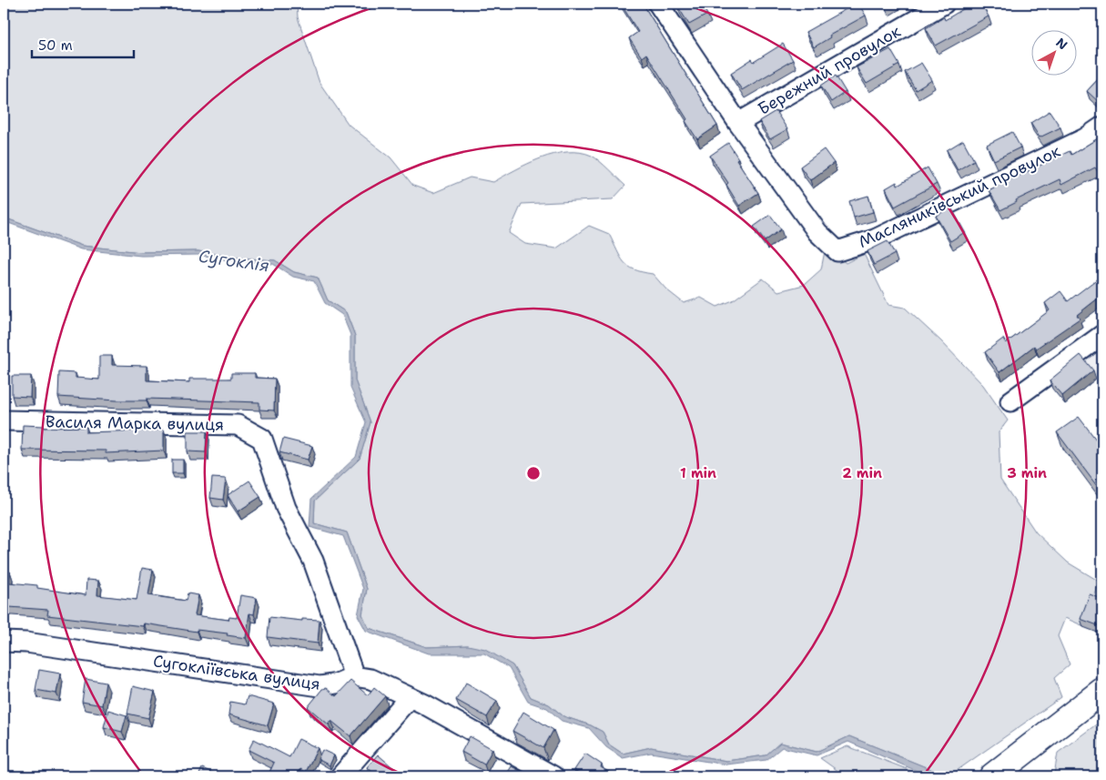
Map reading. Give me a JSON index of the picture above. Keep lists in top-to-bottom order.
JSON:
{
  "streets": {
    "street": [
      "Бережний провулок",
      "Масляниківський провулок",
      "Василя Марка вулиця",
      "Сугокліївська вулиця"
    ]
  },
  "crossings": [
    ["Бережний провулок", "Масляниківський провулок"],
    ["Василя Марка вулиця", "Сугокліївська вулиця"]
  ],
  "water": ["Сугоклія"],
  "scale_bar": "50 m",
  "north": "top right",
  "rings": ["1 min", "2 min", "3 min"]
}
